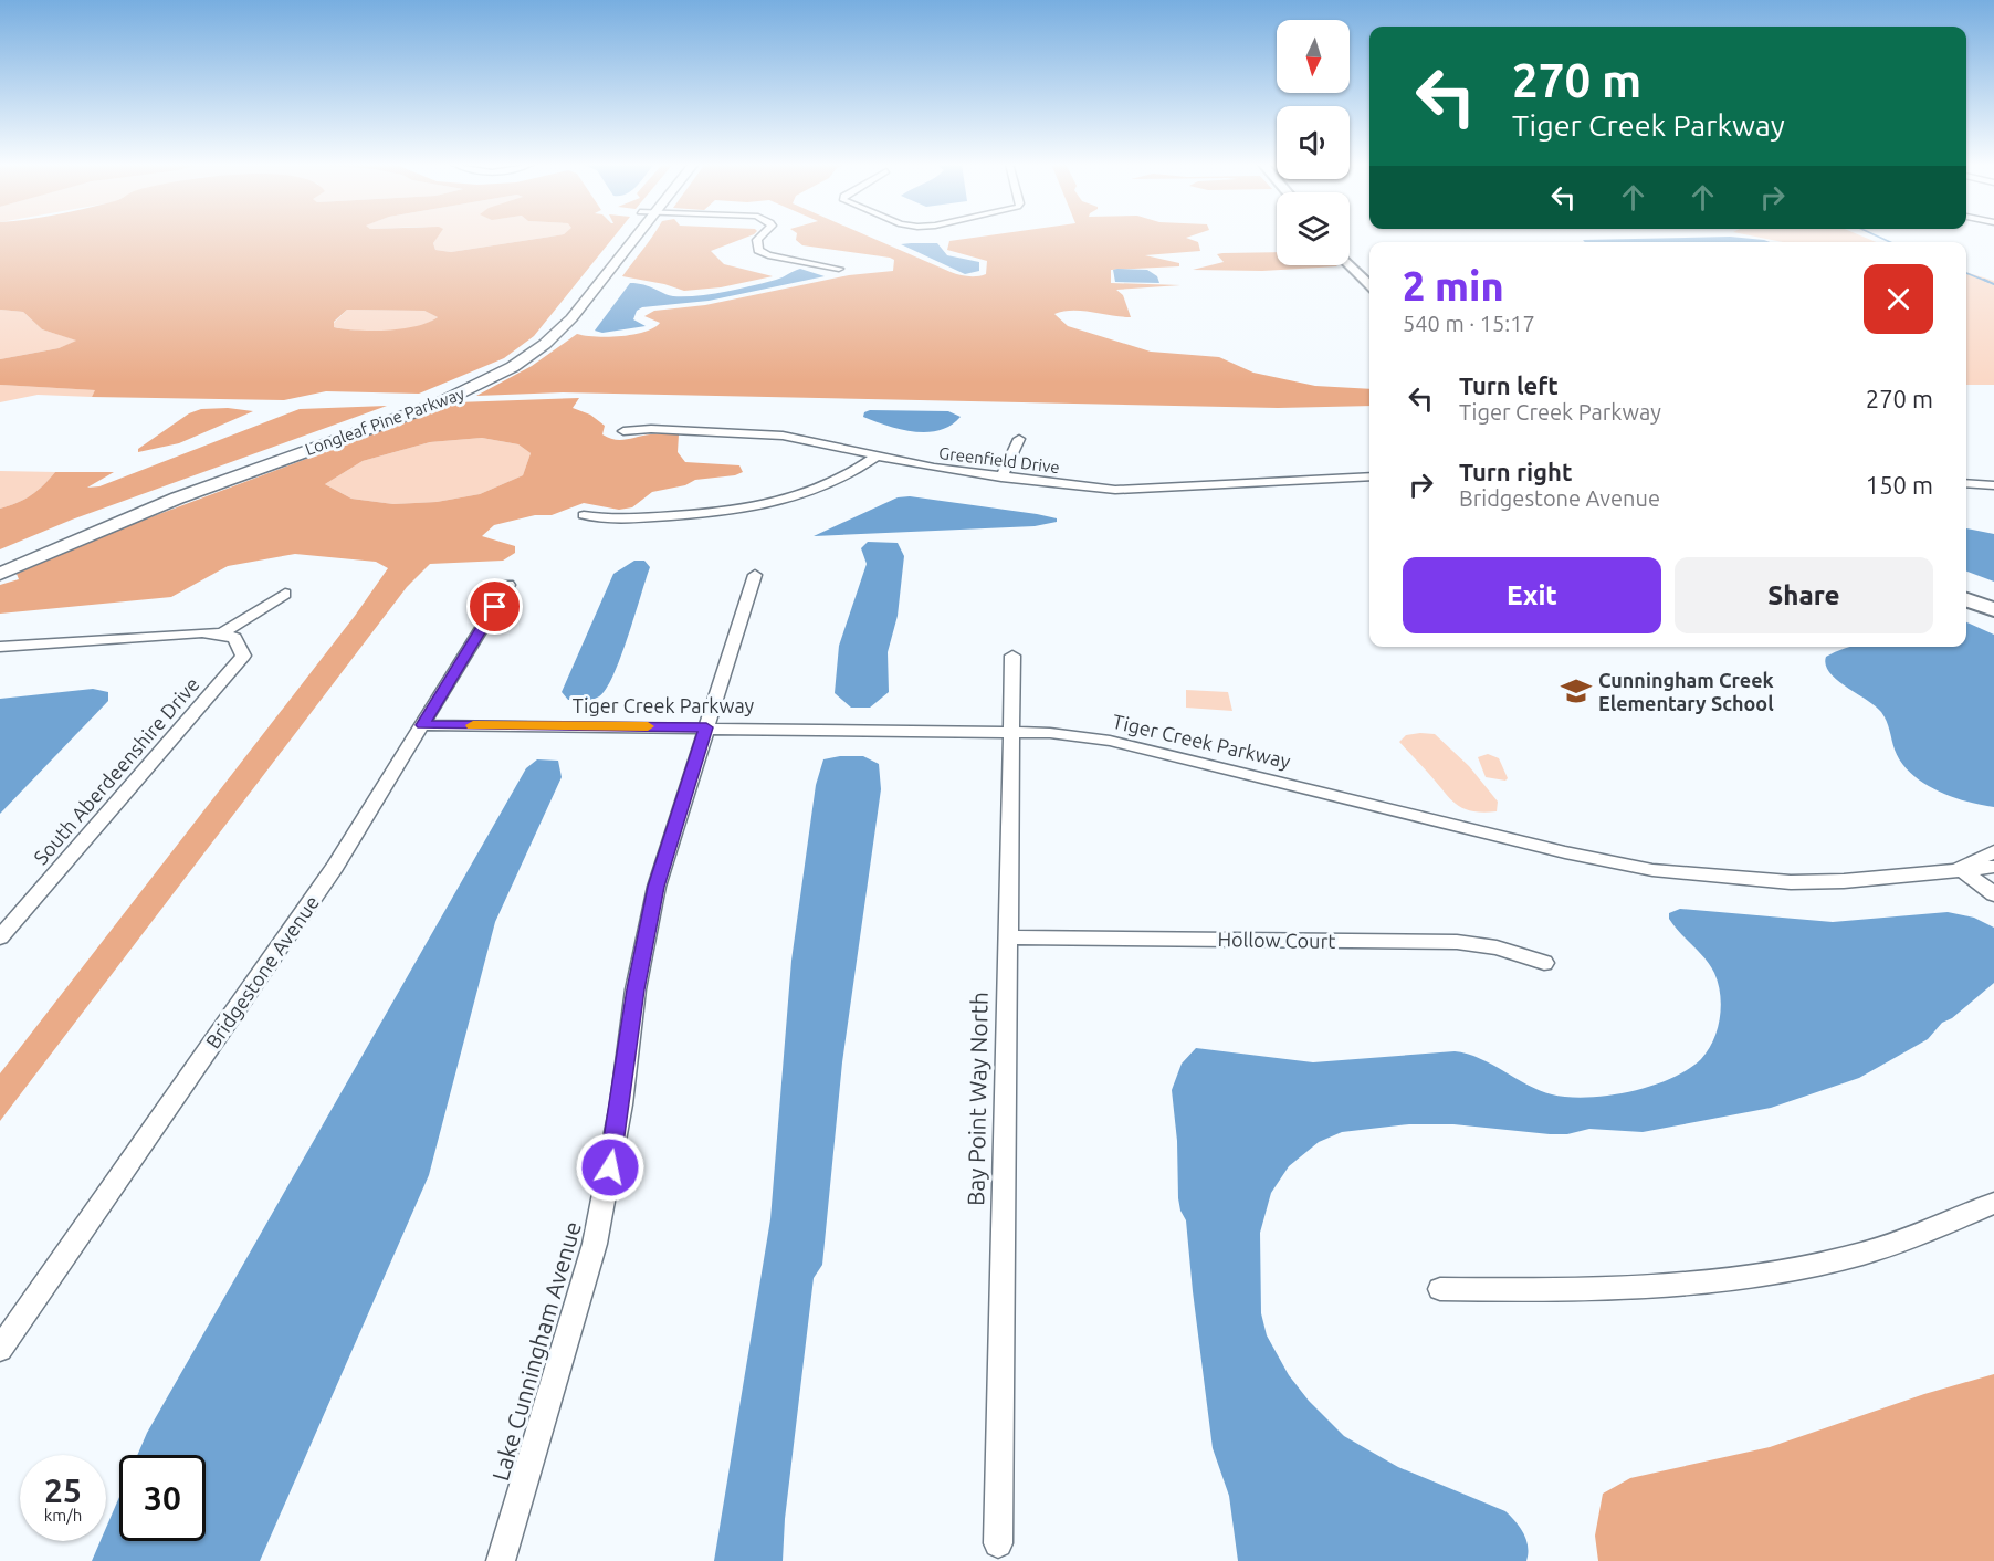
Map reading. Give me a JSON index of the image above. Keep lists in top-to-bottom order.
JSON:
{
  "streets": {
    "main road": ["Longleaf Pine Parkway"],
    "street": [
      "Greenfield Drive",
      "Tiger Creek Parkway",
      "South Aberdeenshire Drive",
      "Hollow Court",
      "Bridgestone Avenue",
      "Bay Point Way North",
      "Lake Cunningham Avenue"
    ]
  },
  "crossings": [
    ["Tiger Creek Parkway", "Bridgestone Avenue"],
    ["Tiger Creek Parkway", "Bay Point Way North"],
    ["Tiger Creek Parkway", "Lake Cunningham Avenue"],
    ["Hollow Court", "Bay Point Way North"]
  ],
  "places": {
    "school or university": ["Cunningham Creek Elementary School"]
  },
  "north": "bottom",
  "page": {
    "turn": ["270 m", "Tiger Creek Parkway"],
    "heading": ["2 min", "540 m · 15:17"],
    "list": [
      {
        "name": "Turn left",
        "note": "Tiger Creek Parkway",
        "value": "270 m"
      },
      {
        "name": "Turn right",
        "note": "Bridgestone Avenue",
        "value": "150 m"
      }
    ],
    "buttons": ["Exit", "Share"],
    "speed": "25 km/h",
    "limit": "30"
  }
}
